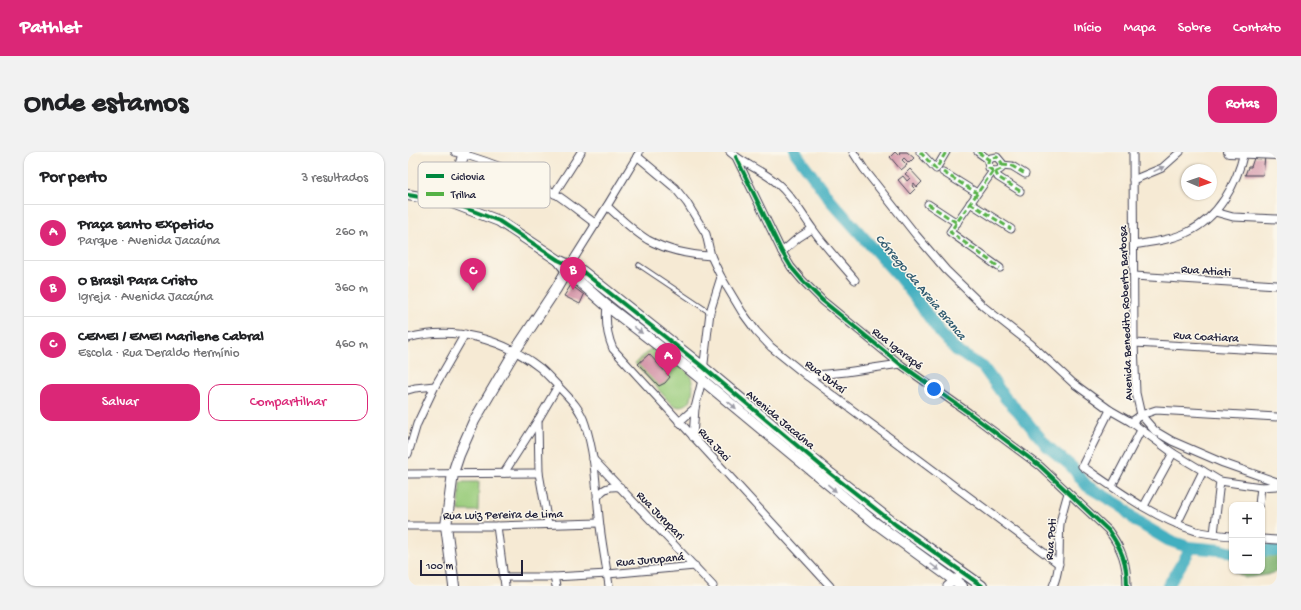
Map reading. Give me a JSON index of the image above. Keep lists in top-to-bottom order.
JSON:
{
  "streets": {
    "street": [
      "Rua Atiati",
      "Avenida Benedito Roberto Barbosa",
      "Rua Coatiara",
      "Rua Igarapé",
      "Rua Jutaí",
      "Avenida Jacaúna",
      "Rua Jaci",
      "Rua Luiz Pereira de Lima",
      "Rua Jurupari",
      "Rua Poti",
      "Rua Jurupaná"
    ]
  },
  "crossings": [
    ["Rua Atiati", "Avenida Benedito Roberto Barbosa"],
    ["Avenida Benedito Roberto Barbosa", "Rua Coatiara"],
    ["Rua Igarapé", "Rua Poti"],
    ["Rua Jutaí", "Rua Poti"],
    ["Avenida Jacaúna", "Rua Jaci"],
    ["Rua Jurupari", "Rua Jurupaná"]
  ],
  "water": ["Córrego da Areia Branca"],
  "legend": ["Ciclovia", "Trilha"],
  "scale_bar": "100 m",
  "north": "right",
  "page": {
    "header": "Pathlet",
    "nav": [
      "Início",
      "Mapa",
      "Sobre",
      "Contato"
    ],
    "buttons": [
      "Rotas",
      ["Salvar", "Compartilhar"]
    ],
    "title": "Onde estamos",
    "heading": ["Por perto", "3 resultados"],
    "list": [
      {
        "mark": "A",
        "name": "Praça santo Expetido",
        "note": "Parque · Avenida Jacaúna",
        "value": "260 m"
      },
      {
        "mark": "B",
        "name": "O Brasil Para Cristo",
        "note": "Igreja · Avenida Jacaúna",
        "value": "360 m"
      },
      {
        "mark": "C",
        "name": "CEMEI / EMEI Marilene Cabral",
        "note": "Escola · Rua Deraldo Hermínio",
        "value": "460 m"
      }
    ],
    "pins": ["B", "C", "A"],
    "map_buttons": ["+", "−"],
    "scale": "100 m"
  }
}
